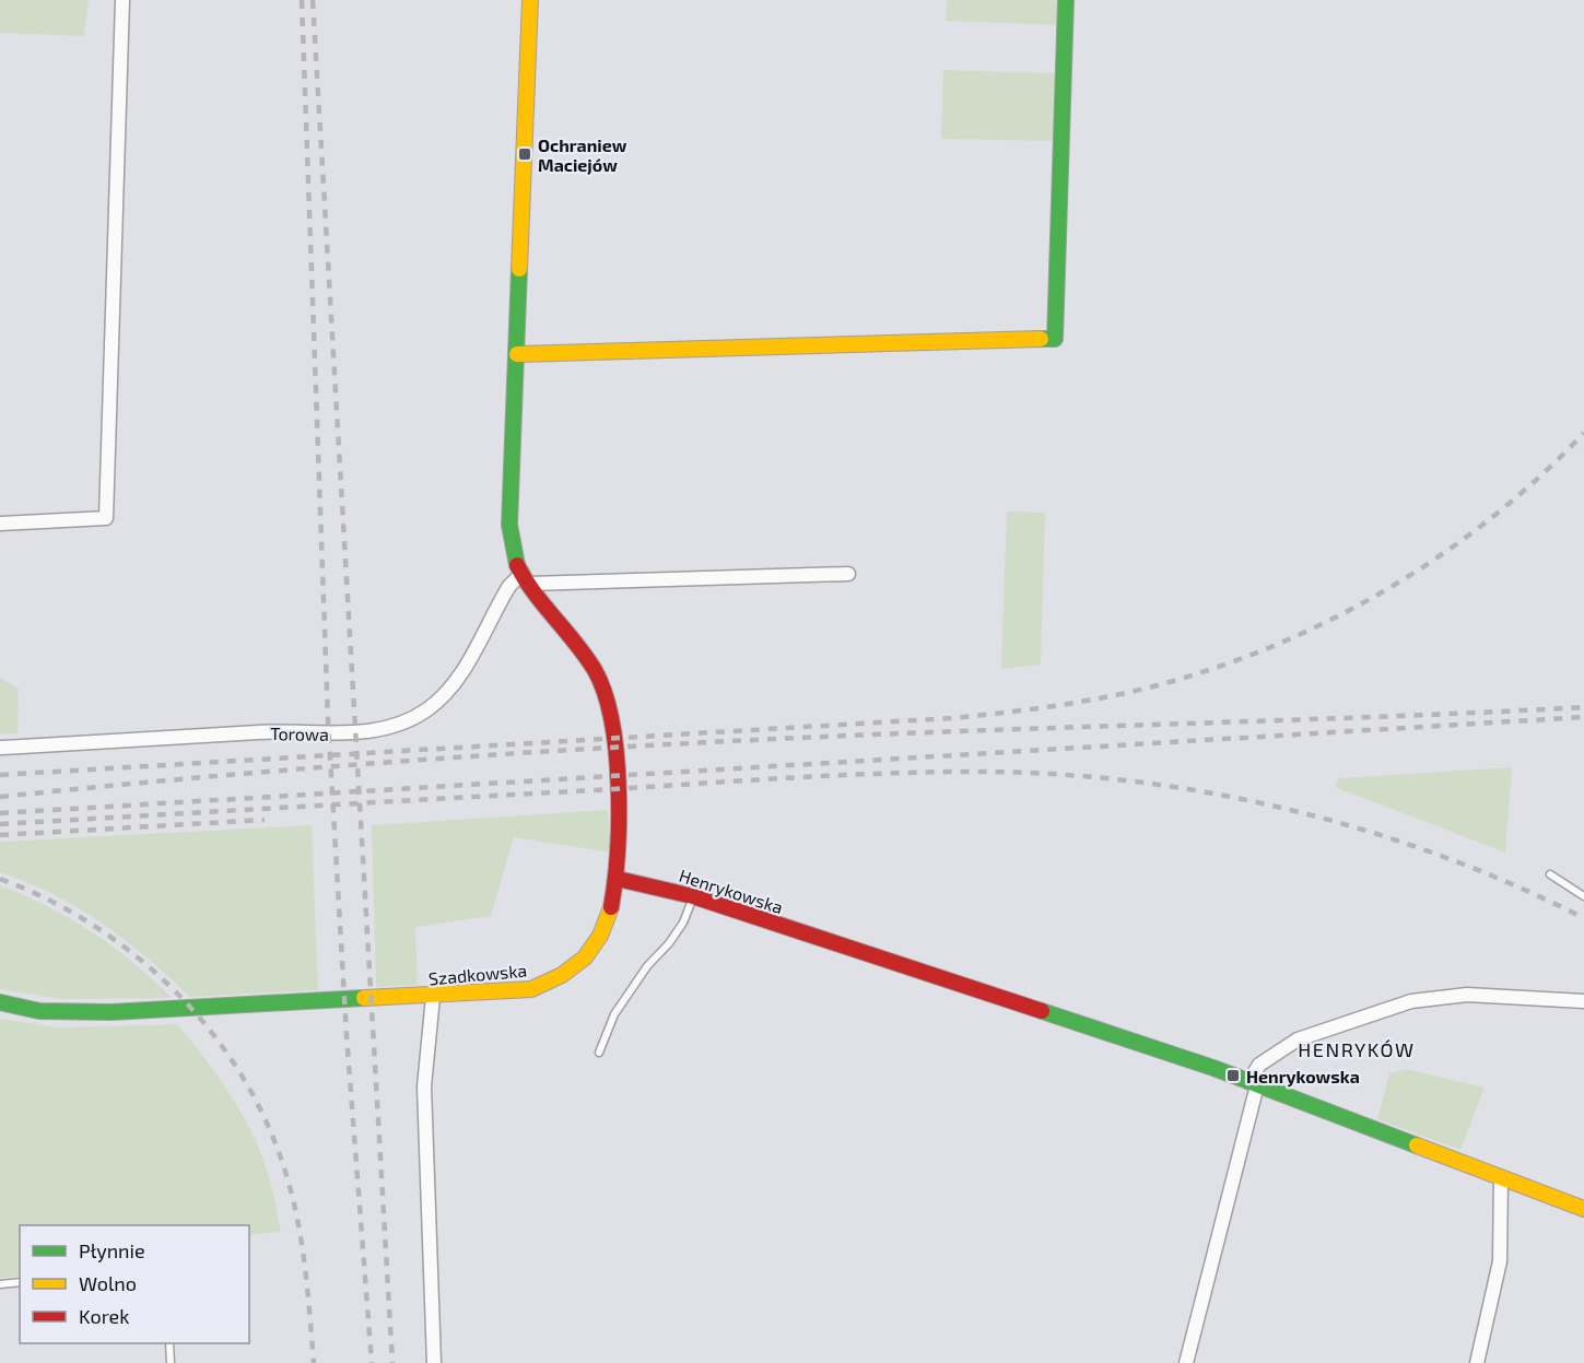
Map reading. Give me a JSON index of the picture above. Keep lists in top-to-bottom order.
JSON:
{
  "streets": {
    "street": ["Torowa", "Henrykowska", "Szadkowska"]
  },
  "crossings": [
    ["Torowa", "Szadkowska"],
    ["Henrykowska", "Szadkowska"]
  ],
  "districts": ["HENRYKÓW"],
  "places": {
    "transit": ["Ochraniew Maciejów", "Henrykowska"]
  },
  "legend": ["Płynnie", "Wolno", "Korek"]
}
